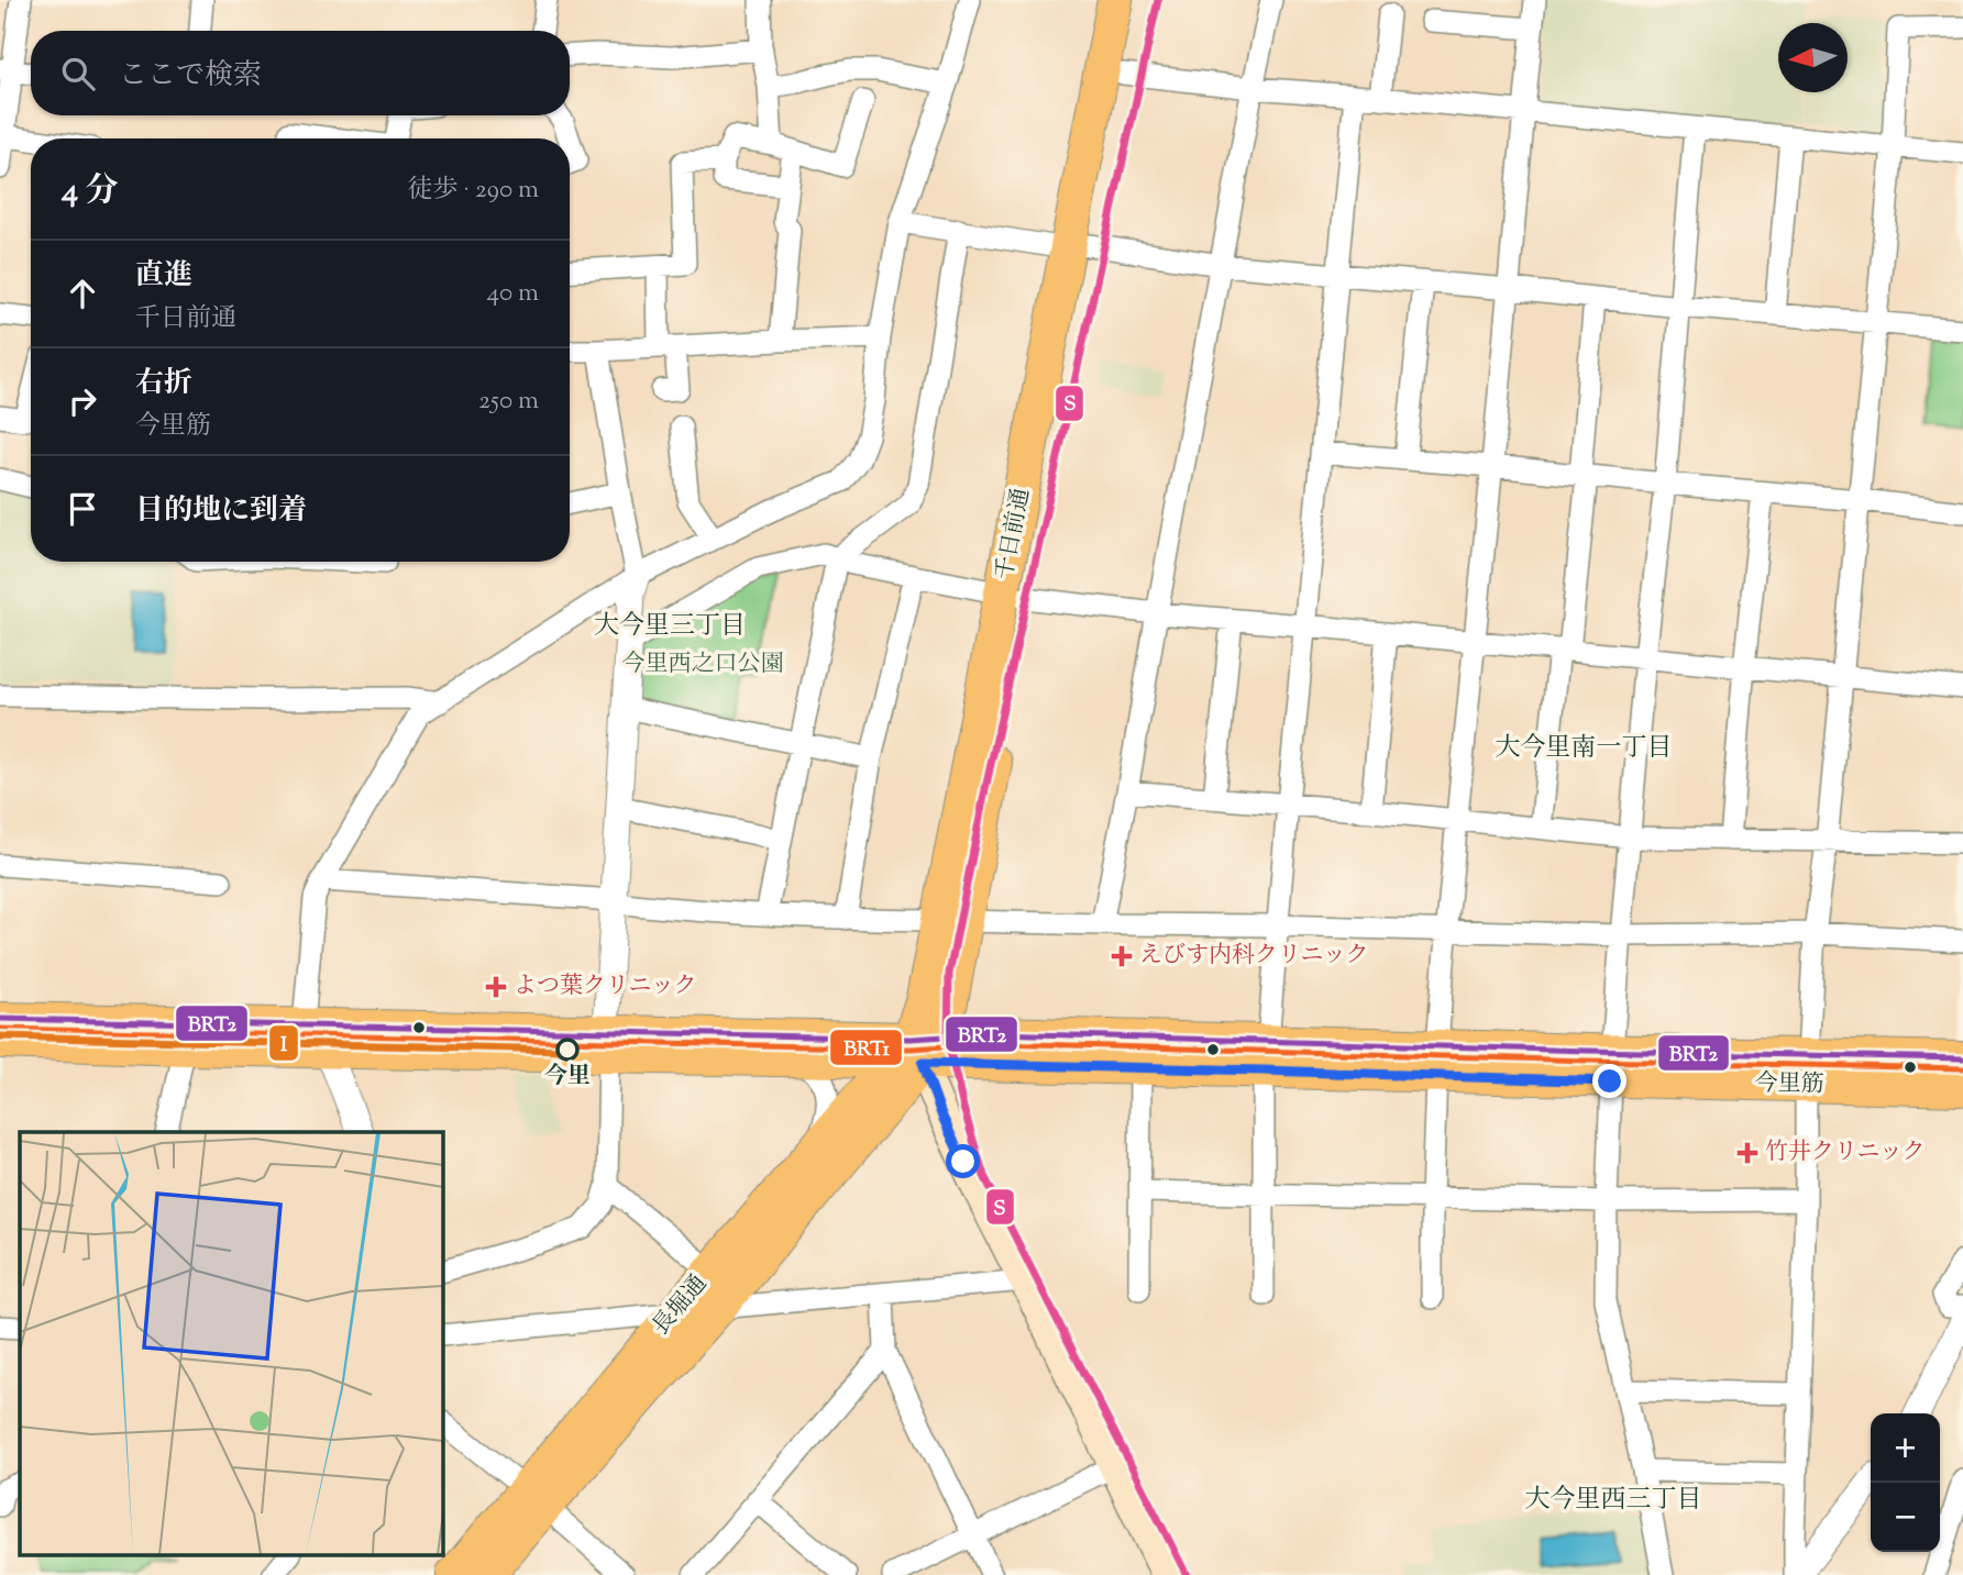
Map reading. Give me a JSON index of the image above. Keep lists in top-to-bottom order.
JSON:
{
  "streets": {
    "highway": ["千日前通", "長堀通"],
    "main road": ["今里筋"]
  },
  "crossings": [
    ["千日前通", "今里筋"],
    ["千日前通", "長堀通"],
    ["今里筋", "長堀通"]
  ],
  "districts": ["大今里三丁目", "大今里南一丁目", "大今里西三丁目"],
  "parks": ["今里西之口公園"],
  "places": {
    "health": ["えびす内科クリニック", "よつ葉クリニック", "竹井クリニック"],
    "other": ["今里"]
  },
  "lines": [
    "transit line S",
    "transit line BRT2",
    "transit line BRT1",
    "transit line I"
  ],
  "north": "left",
  "page": {
    "search": "ここで検索",
    "heading": ["4 分", "徒歩 · 290 m"],
    "list": [
      ["直進", "千日前通", "40 m"],
      ["右折", "今里筋", "250 m"],
      "目的地に到着"
    ],
    "map_buttons": ["+", "−"]
  }
}
